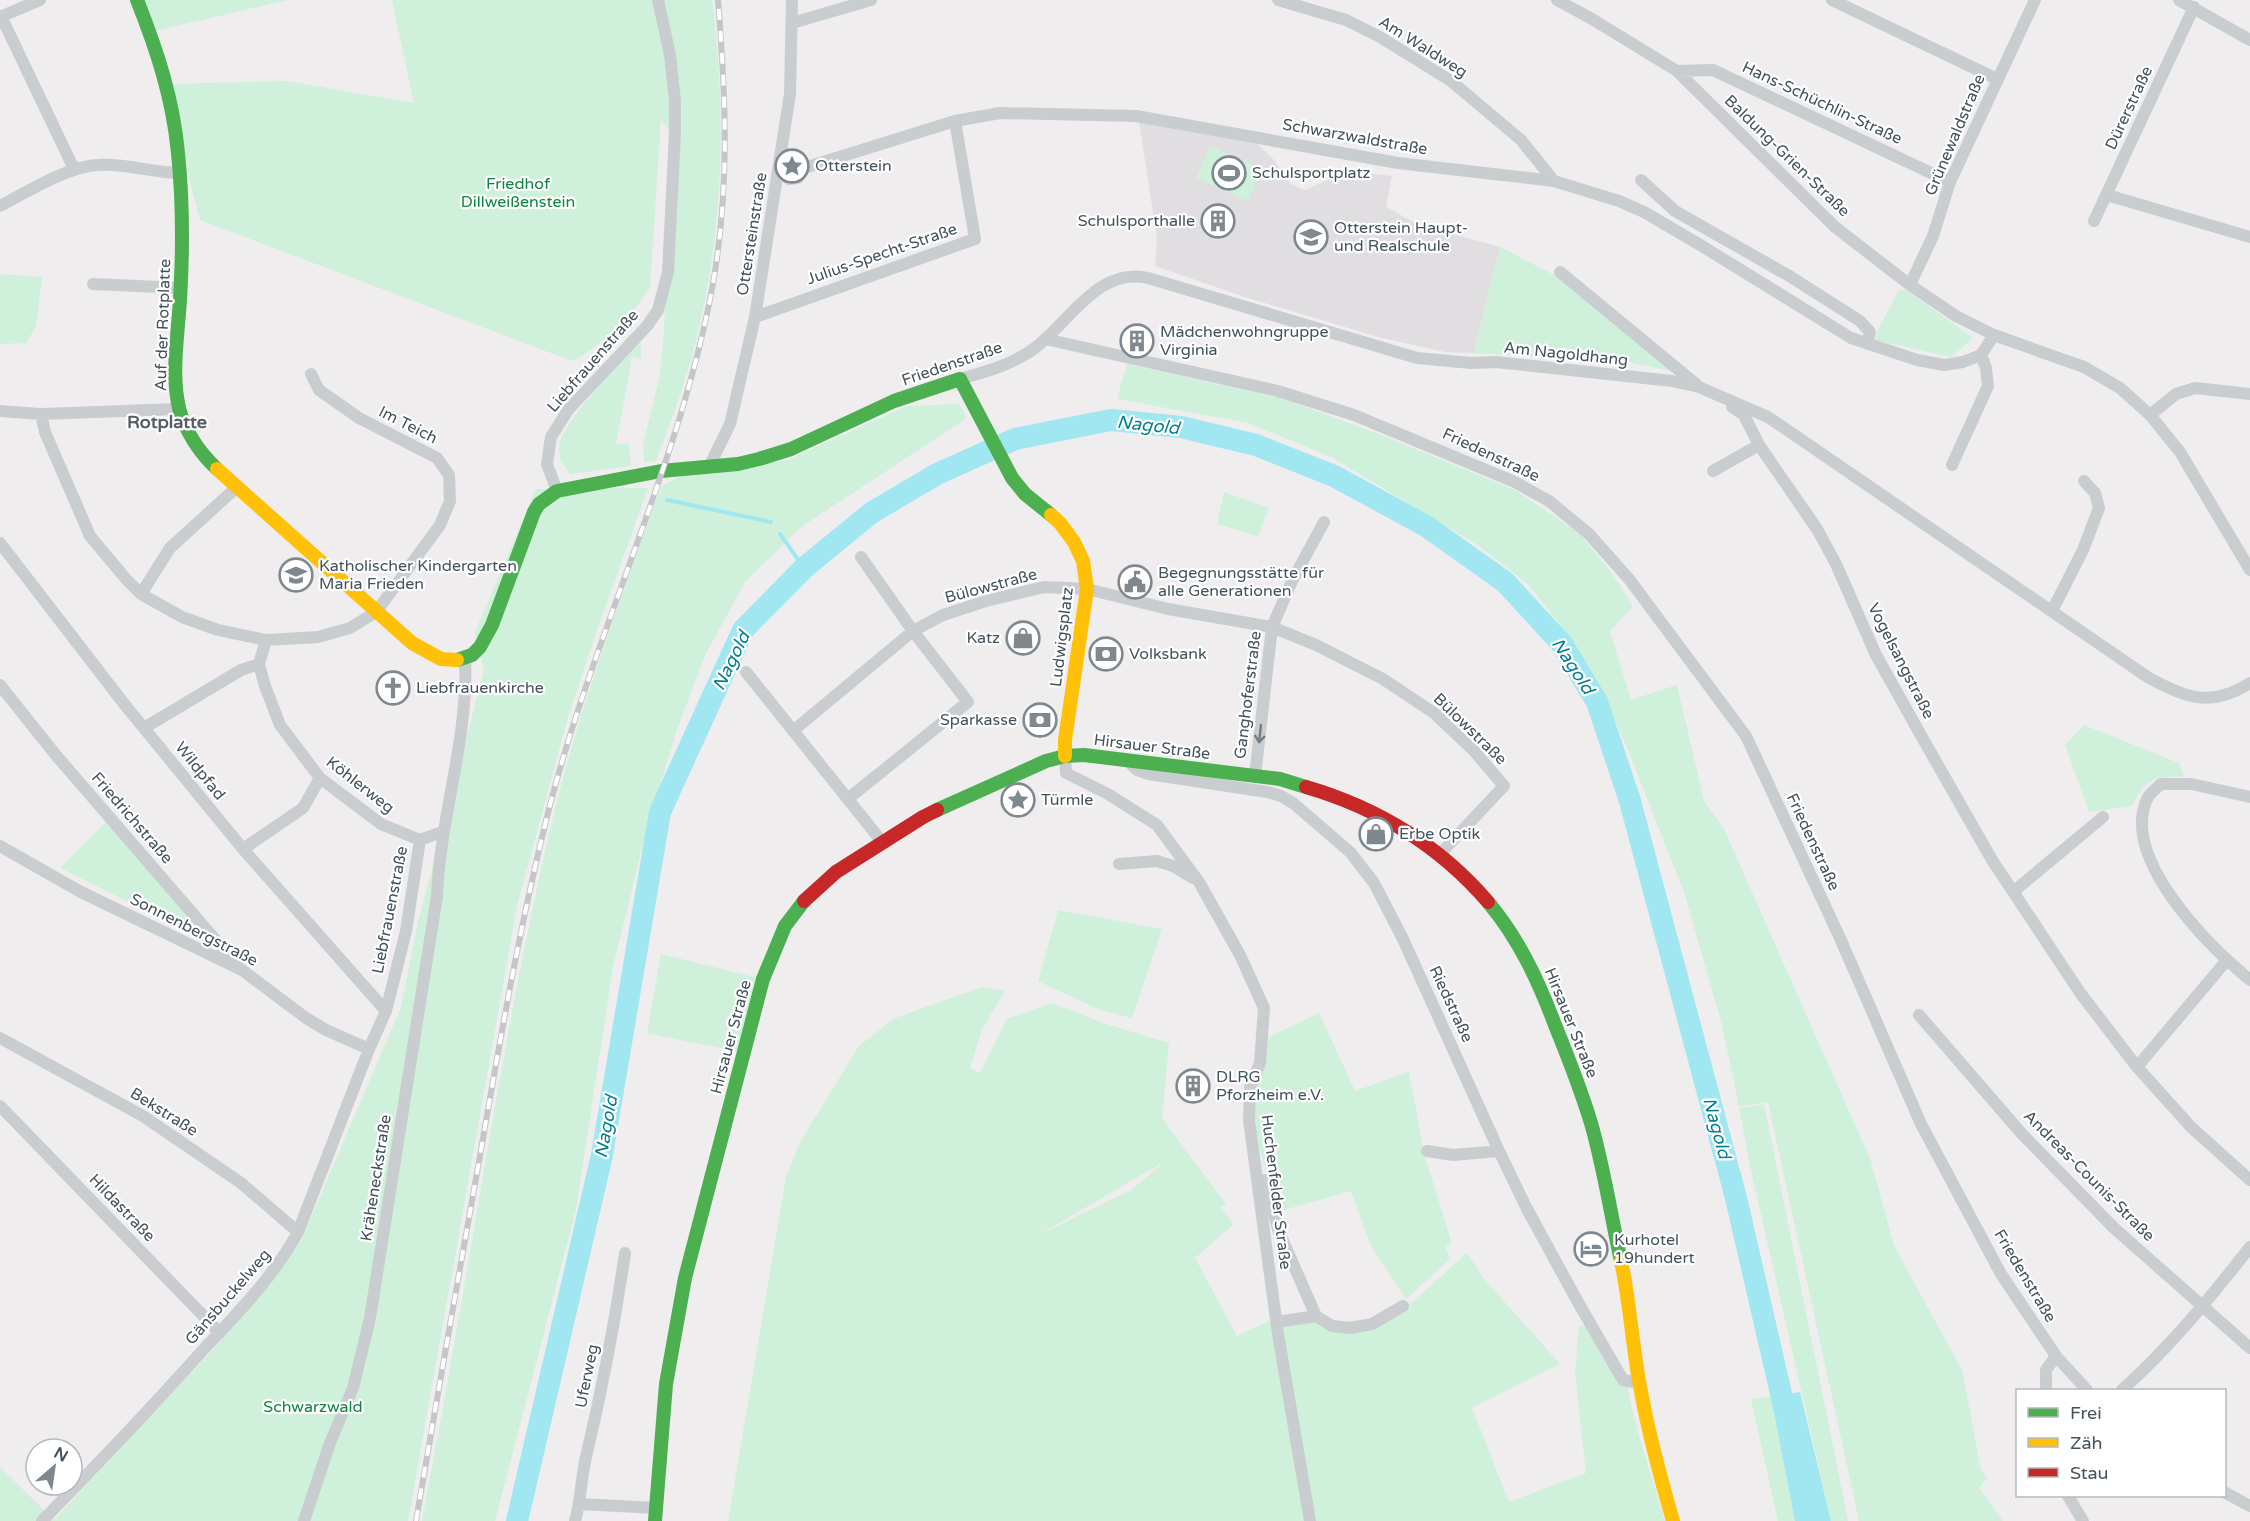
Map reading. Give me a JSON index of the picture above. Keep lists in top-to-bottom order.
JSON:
{
  "streets": {
    "main road": [
      "Auf der Rotplatte",
      "Friedenstraße",
      "Ludwigsplatz",
      "Hirsauer Straße"
    ],
    "street": [
      "Am Waldweg",
      "Hans-Schüchlin-Straße",
      "Dürerstraße",
      "Grünewaldstraße",
      "Schwarzwaldstraße",
      "Baldung-Grien-Straße",
      "Ottersteinstraße",
      "Julius-Specht-Straße",
      "Am Nagoldhang",
      "Liebfrauenstraße",
      "Im Teich",
      "Bülowstraße",
      "Vogelsangstraße",
      "Ganghoferstraße",
      "Wildpfad",
      "Köhlerweg",
      "Friedrichstraße",
      "Sonnenbergstraße",
      "Riedstraße",
      "Bekstraße",
      "Andreas-Counis-Straße",
      "Kräheneckstraße",
      "Huchenfelder Straße",
      "Hildastraße",
      "Gänsbuckelweg",
      "Uferweg"
    ]
  },
  "crossings": [
    ["Am Waldweg", "Schwarzwaldstraße"],
    ["Hans-Schüchlin-Straße", "Grünewaldstraße"],
    ["Hans-Schüchlin-Straße", "Baldung-Grien-Straße"],
    ["Grünewaldstraße", "Baldung-Grien-Straße"],
    ["Schwarzwaldstraße", "Ottersteinstraße"],
    ["Schwarzwaldstraße", "Julius-Specht-Straße"],
    ["Ottersteinstraße", "Julius-Specht-Straße"],
    ["Ottersteinstraße", "Friedenstraße"],
    ["Auf der Rotplatte", "Im Teich"],
    ["Am Nagoldhang", "Friedenstraße"],
    ["Am Nagoldhang", "Vogelsangstraße"],
    ["Liebfrauenstraße", "Friedenstraße"],
    ["Liebfrauenstraße", "Wildpfad"],
    ["Liebfrauenstraße", "Köhlerweg"],
    ["Liebfrauenstraße", "Sonnenbergstraße"],
    ["Liebfrauenstraße", "Kräheneckstraße"],
    ["Liebfrauenstraße", "Gänsbuckelweg"],
    ["Friedenstraße", "Ludwigsplatz"],
    ["Bülowstraße", "Ludwigsplatz"],
    ["Bülowstraße", "Ganghoferstraße"],
    ["Bülowstraße", "Hirsauer Straße"],
    ["Ludwigsplatz", "Hirsauer Straße"],
    ["Ludwigsplatz", "Huchenfelder Straße"],
    ["Ganghoferstraße", "Hirsauer Straße"],
    ["Hirsauer Straße", "Riedstraße"],
    ["Hirsauer Straße", "Huchenfelder Straße"],
    ["Friedrichstraße", "Sonnenbergstraße"],
    ["Sonnenbergstraße", "Gänsbuckelweg"],
    ["Bekstraße", "Gänsbuckelweg"],
    ["Hildastraße", "Gänsbuckelweg"]
  ],
  "one_way": ["Ganghoferstraße"],
  "districts": ["Rotplatte"],
  "water": ["Nagold"],
  "parks": ["Friedhof Dillweißenstein", "Schwarzwald"],
  "places": {
    "place": ["Otterstein", "Türmle"],
    "sports": ["Schulsportplatz"],
    "building": ["Schulsporthalle", "Mädchenwohngruppe Virginia", "DLRG Pforzheim e.V."],
    "school or university": ["Otterstein Haupt- und Realschule", "Katholischer Kindergarten Maria Frieden"],
    "public building": ["Begegnungsstätte für alle Generationen"],
    "shop": ["Katz", "Erbe Optik"],
    "bank": ["Volksbank", "Sparkasse"],
    "church": ["Liebfrauenkirche"],
    "hotel": ["Kurhotel 19hundert"]
  },
  "legend": ["Frei", "Zäh", "Stau"],
  "north": "top right"
}
